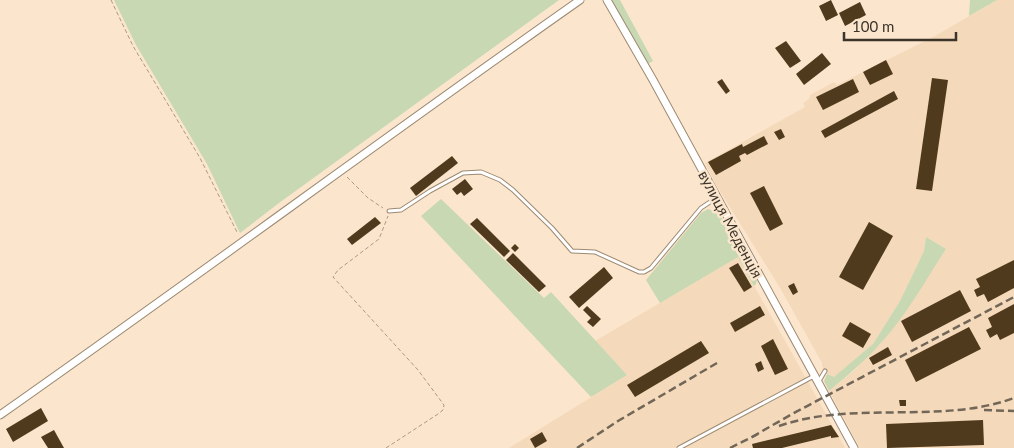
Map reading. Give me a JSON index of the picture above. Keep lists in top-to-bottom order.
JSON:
{
  "streets": {
    "street": ["вулиця Меденція"]
  },
  "scale_bar": "100 m"
}
